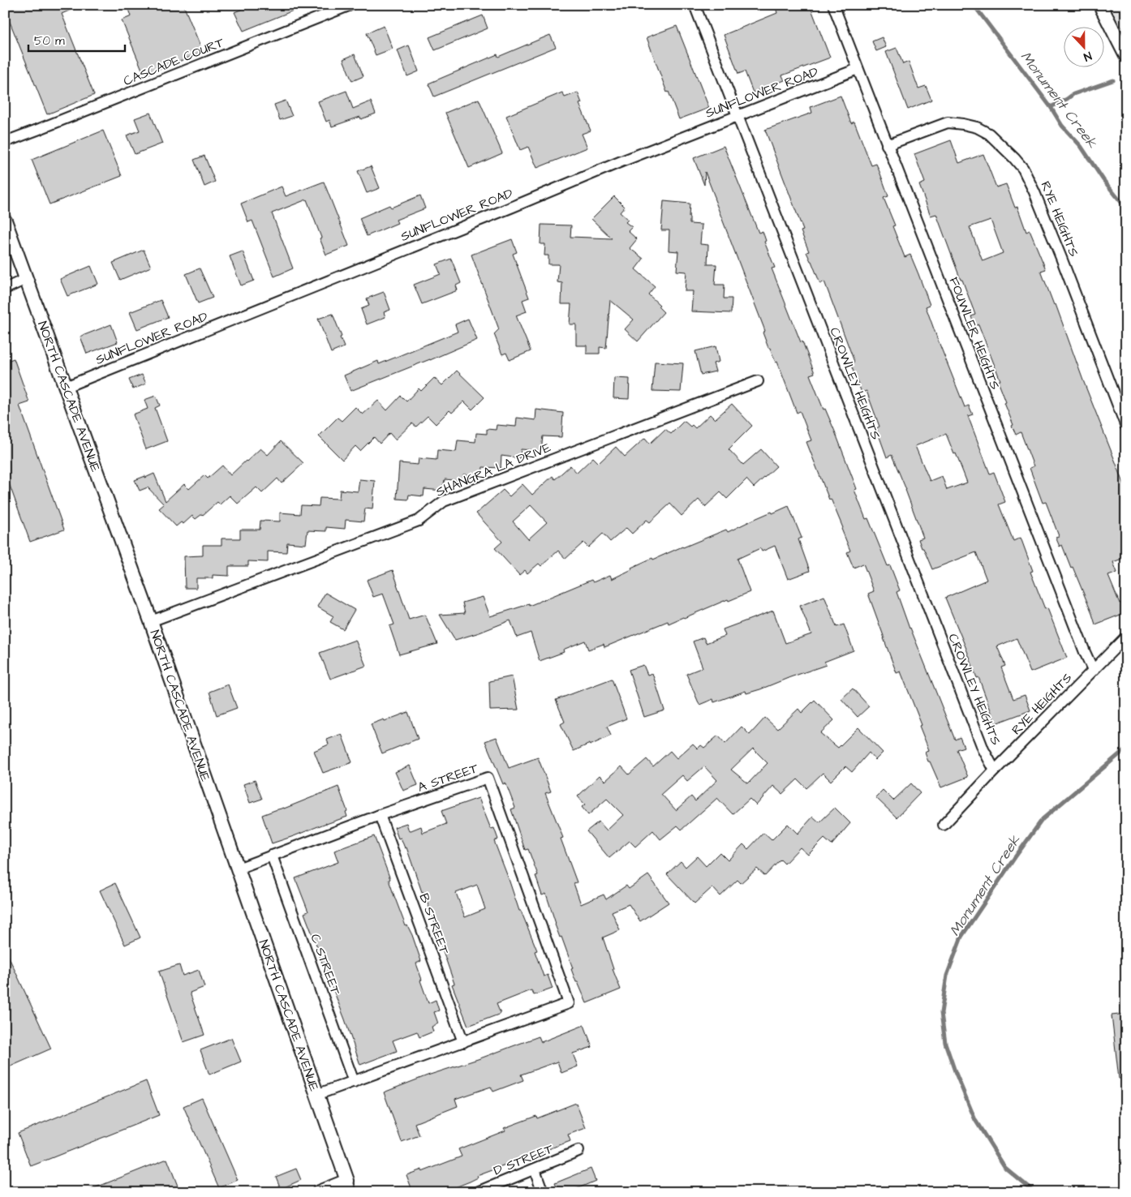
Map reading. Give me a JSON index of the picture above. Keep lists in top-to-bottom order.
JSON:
{
  "streets": {
    "street": [
      "CASCADE COURT",
      "SUNFLOWER ROAD",
      "RYE HEIGHTS",
      "FOUWLER HEIGHTS",
      "CROWLEY HEIGHTS",
      "NORTH CASCADE AVENUE",
      "SHANGRA LA DRIVE",
      "A STREET",
      "B STREET",
      "C STREET",
      "D STREET"
    ]
  },
  "crossings": [
    ["SUNFLOWER ROAD", "FOUWLER HEIGHTS"],
    ["SUNFLOWER ROAD", "CROWLEY HEIGHTS"],
    ["SUNFLOWER ROAD", "NORTH CASCADE AVENUE"],
    ["RYE HEIGHTS", "FOUWLER HEIGHTS"],
    ["RYE HEIGHTS", "CROWLEY HEIGHTS"],
    ["NORTH CASCADE AVENUE", "SHANGRA LA DRIVE"],
    ["NORTH CASCADE AVENUE", "A STREET"],
    ["A STREET", "B STREET"],
    ["A STREET", "C STREET"]
  ],
  "water": ["Monument Creek"],
  "scale_bar": "50 m",
  "north": "bottom"
}
